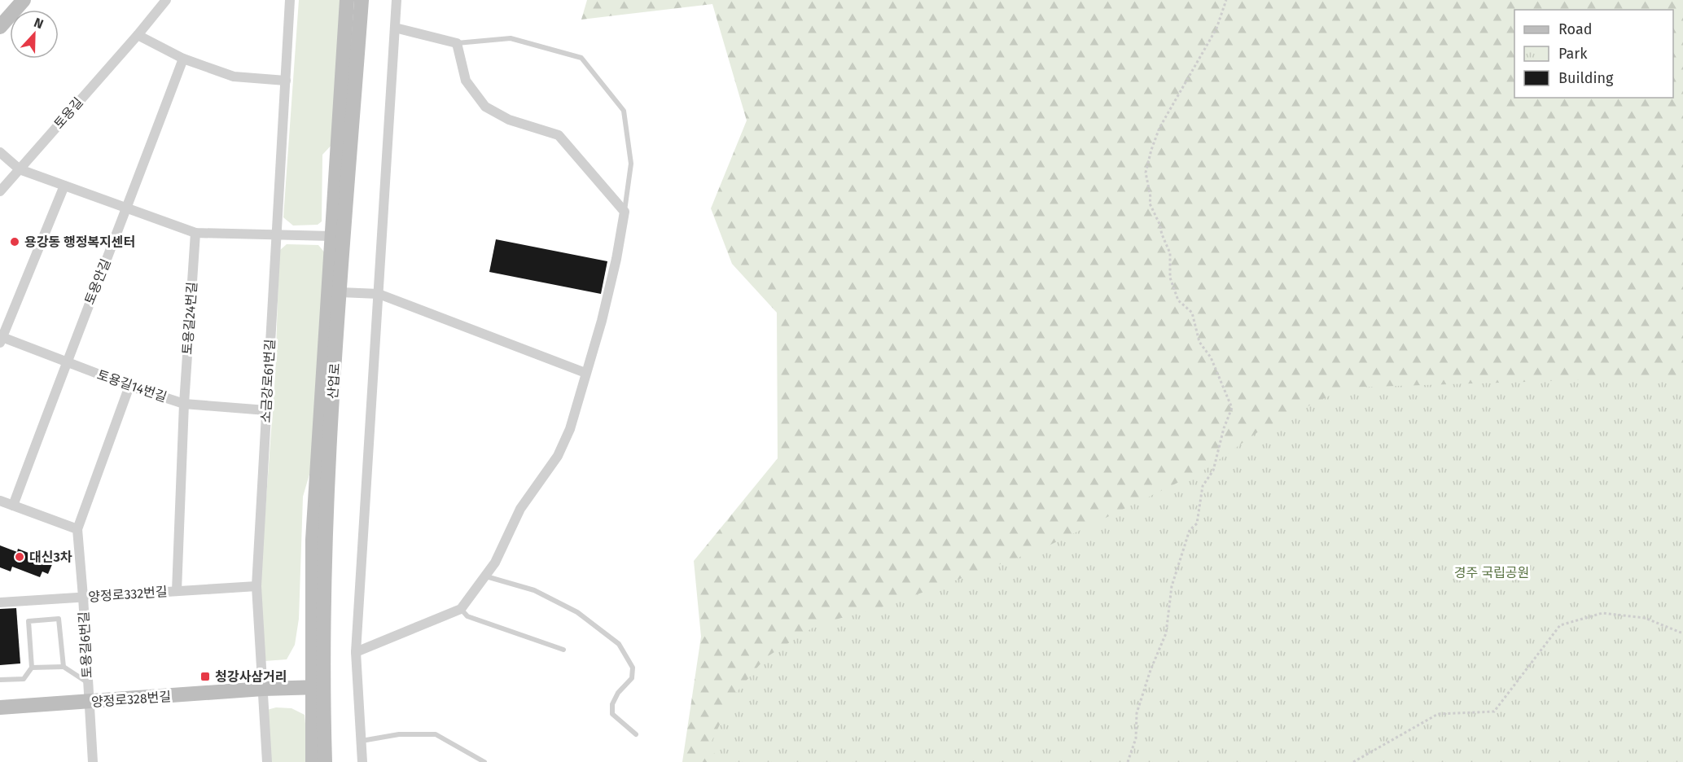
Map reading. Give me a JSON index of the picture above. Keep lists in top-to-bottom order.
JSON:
{
  "streets": {
    "street": [
      "토용길",
      "토용안길",
      "토용길24번길",
      "소금강로61번길",
      "산업로",
      "토용길14번길",
      "양정로332번길",
      "토용길6번길",
      "양정로328번길"
    ]
  },
  "crossings": [
    ["토용안길", "토용길14번길"],
    ["토용길24번길", "토용길14번길"],
    ["토용길24번길", "양정로332번길"],
    ["소금강로61번길", "토용길14번길"],
    ["소금강로61번길", "양정로332번길"],
    ["소금강로61번길", "양정로328번길"],
    ["산업로", "양정로328번길"],
    ["토용길14번길", "토용길6번길"],
    ["양정로332번길", "토용길6번길"],
    ["토용길6번길", "양정로328번길"]
  ],
  "parks": ["경주 국립공원"],
  "places": {
    "other": ["용강동 행정복지센터", "대신3차"],
    "transit": ["청강사삼거리"]
  },
  "legend": ["Road", "Park", "Building"],
  "north": "top"
}
